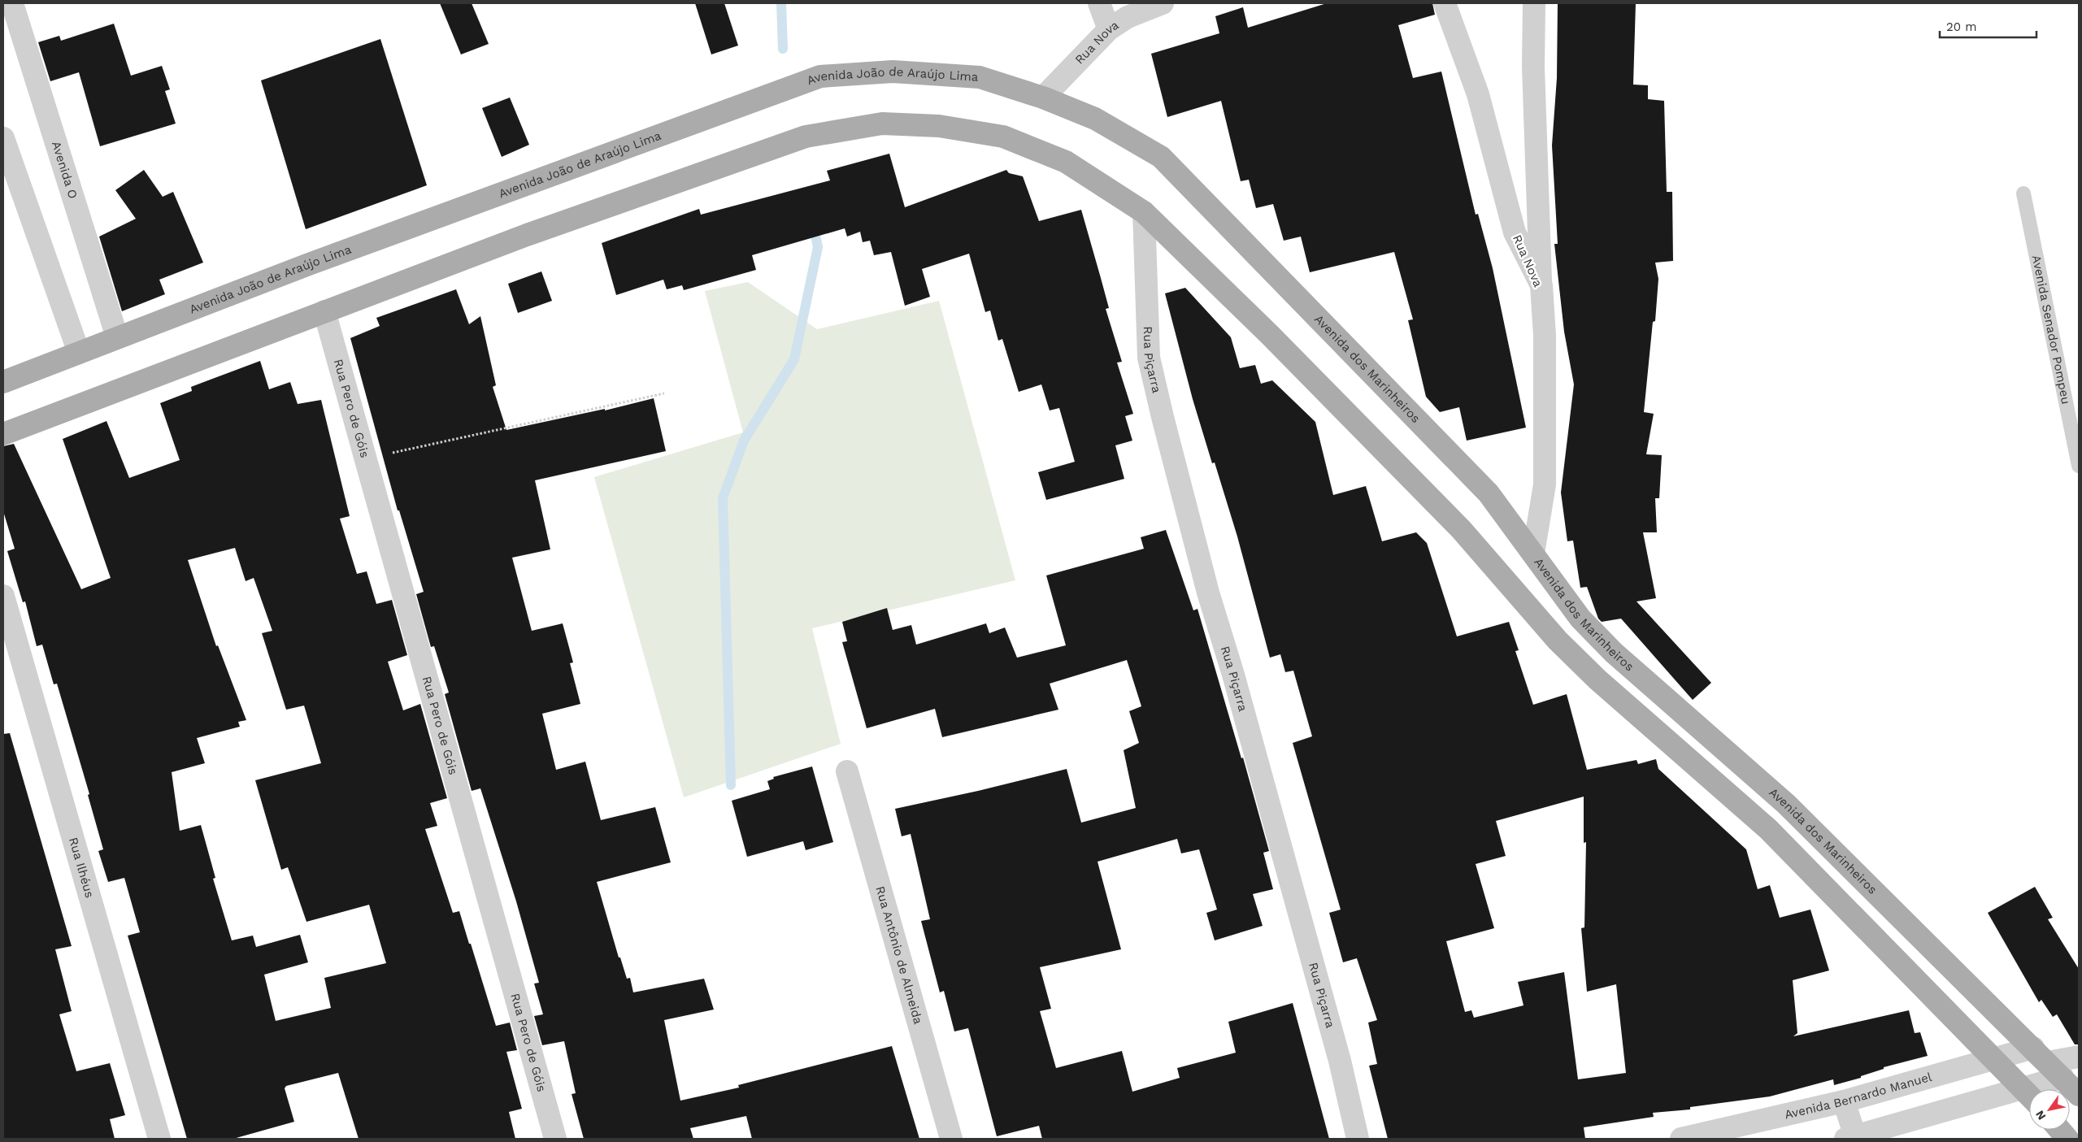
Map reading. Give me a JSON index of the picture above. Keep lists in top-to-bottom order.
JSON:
{
  "streets": {
    "main road": ["Avenida João de Araújo Lima", "Avenida dos Marinheiros"],
    "street": [
      "Rua Nova",
      "Avenida O",
      "Rua Piçarra",
      "Rua Pero de Góis",
      "Rua Ilhéus",
      "Rua Antônio de Almeida",
      "Avenida Bernardo Manuel"
    ],
    "lane": ["Avenida Senador Pompeu"]
  },
  "crossings": [
    ["Rua Nova", "Avenida João de Araújo Lima"],
    ["Rua Nova", "Avenida dos Marinheiros"],
    ["Avenida João de Araújo Lima", "Avenida O"],
    ["Avenida João de Araújo Lima", "Avenida dos Marinheiros"],
    ["Avenida dos Marinheiros", "Avenida Bernardo Manuel"]
  ],
  "scale_bar": "20 m",
  "north": "bottom left"
}
